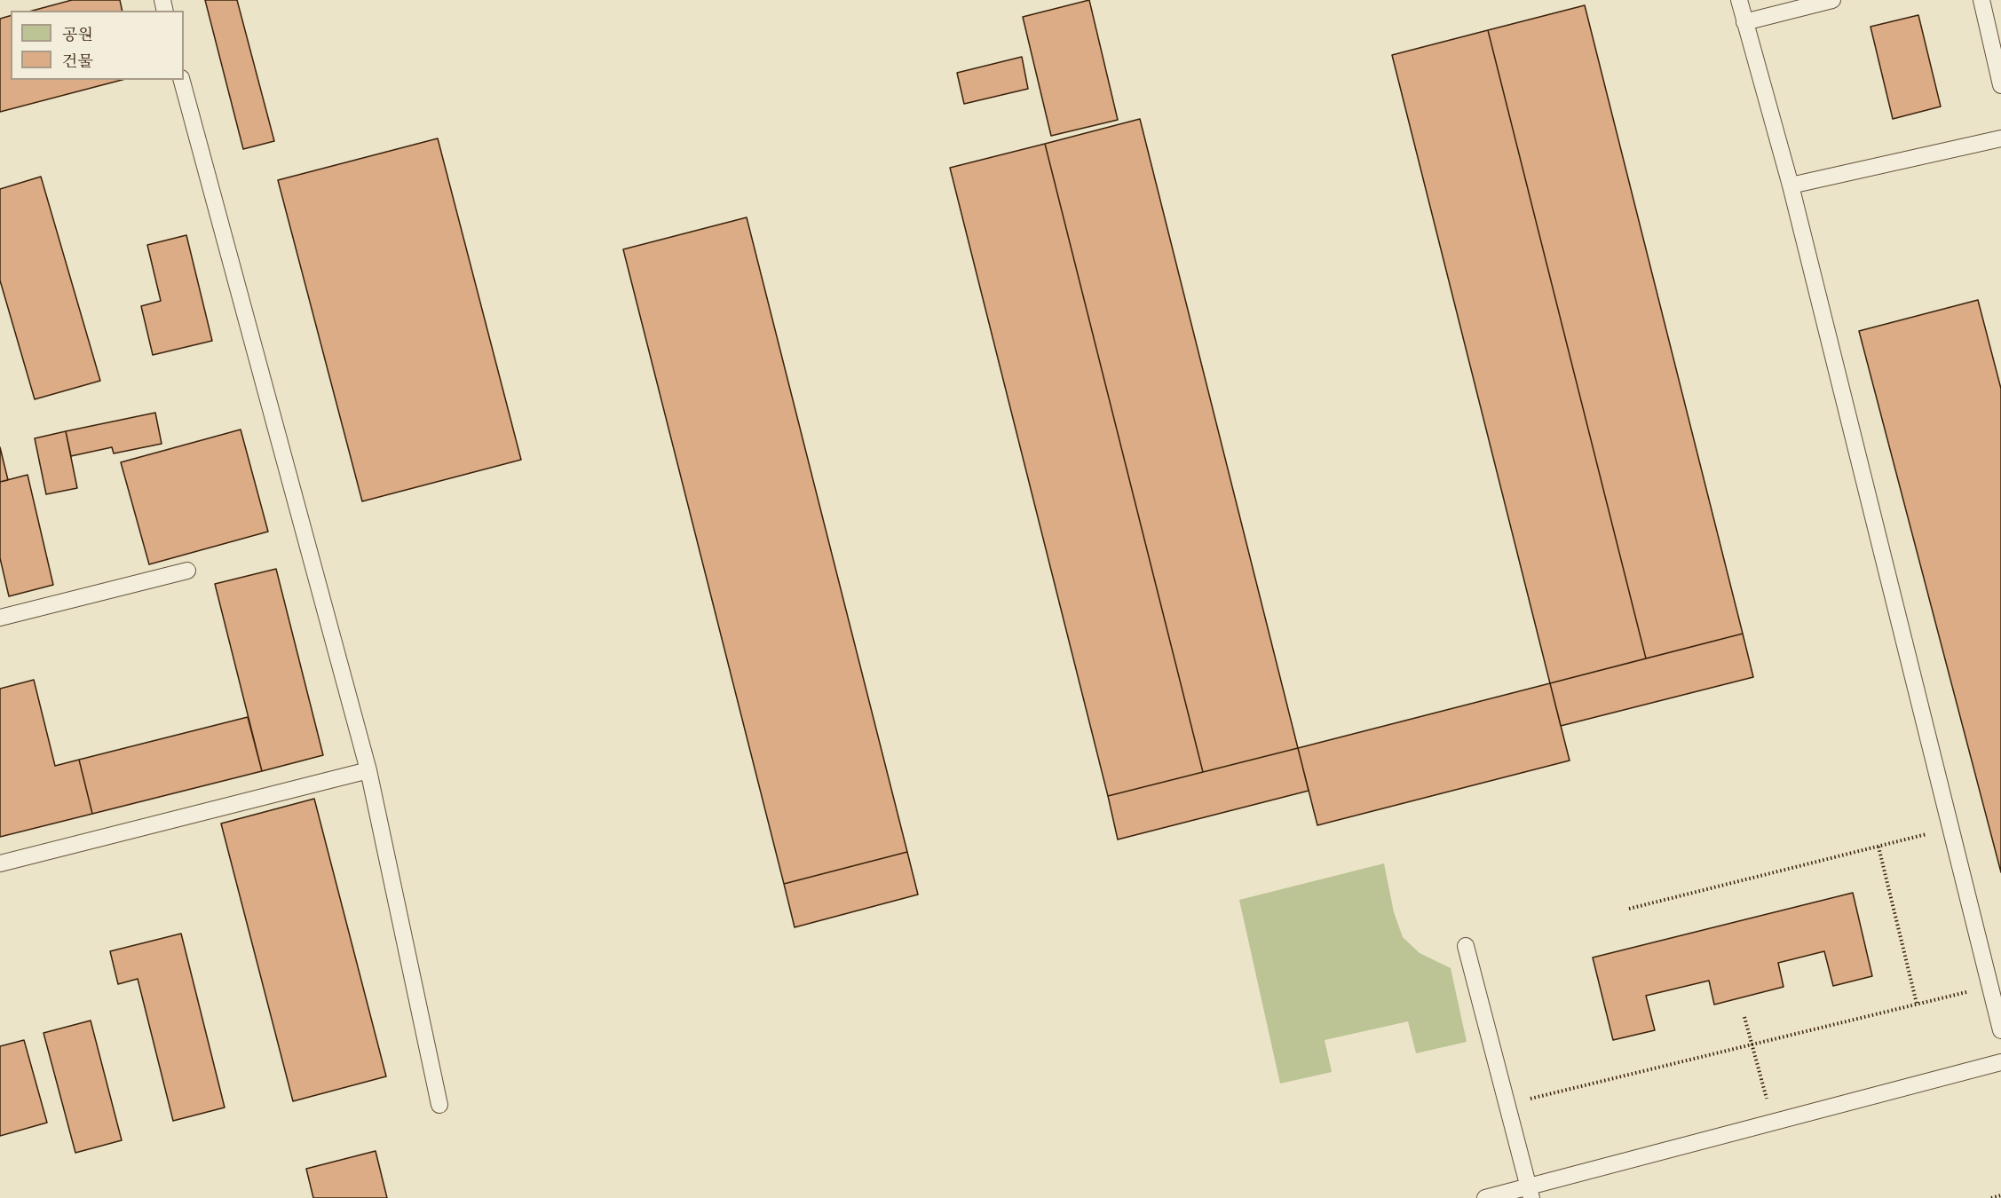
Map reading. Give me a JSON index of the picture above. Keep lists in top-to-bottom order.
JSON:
{
  "legend": ["공원", "건물"]
}
